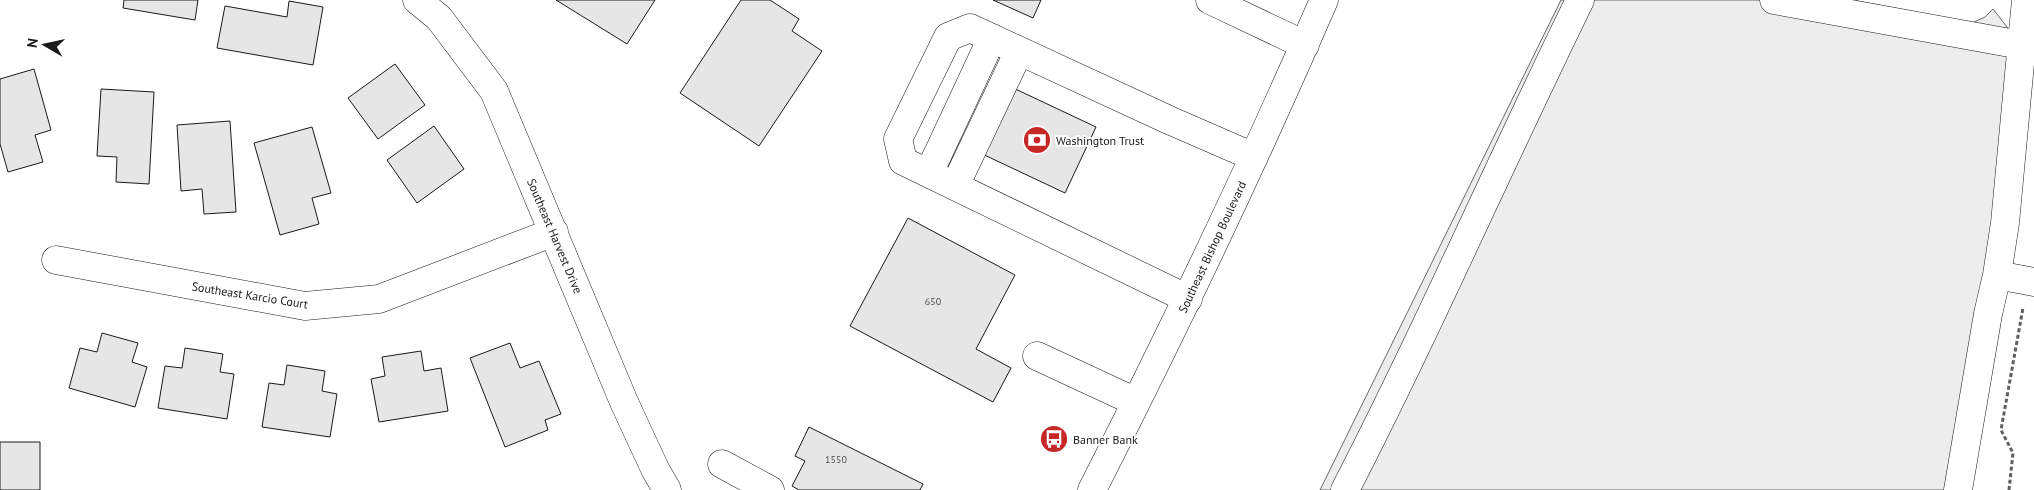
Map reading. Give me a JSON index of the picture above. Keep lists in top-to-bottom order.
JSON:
{
  "streets": {
    "street": ["Southeast Harvest Drive", "Southeast Bishop Boulevard", "Southeast Karcio Court"]
  },
  "crossings": [
    ["Southeast Harvest Drive", "Southeast Karcio Court"]
  ],
  "places": {
    "bank": ["Washington Trust"],
    "bus stop": ["Banner Bank"]
  },
  "house_numbers": ["650", "1550"],
  "north": "left"
}
